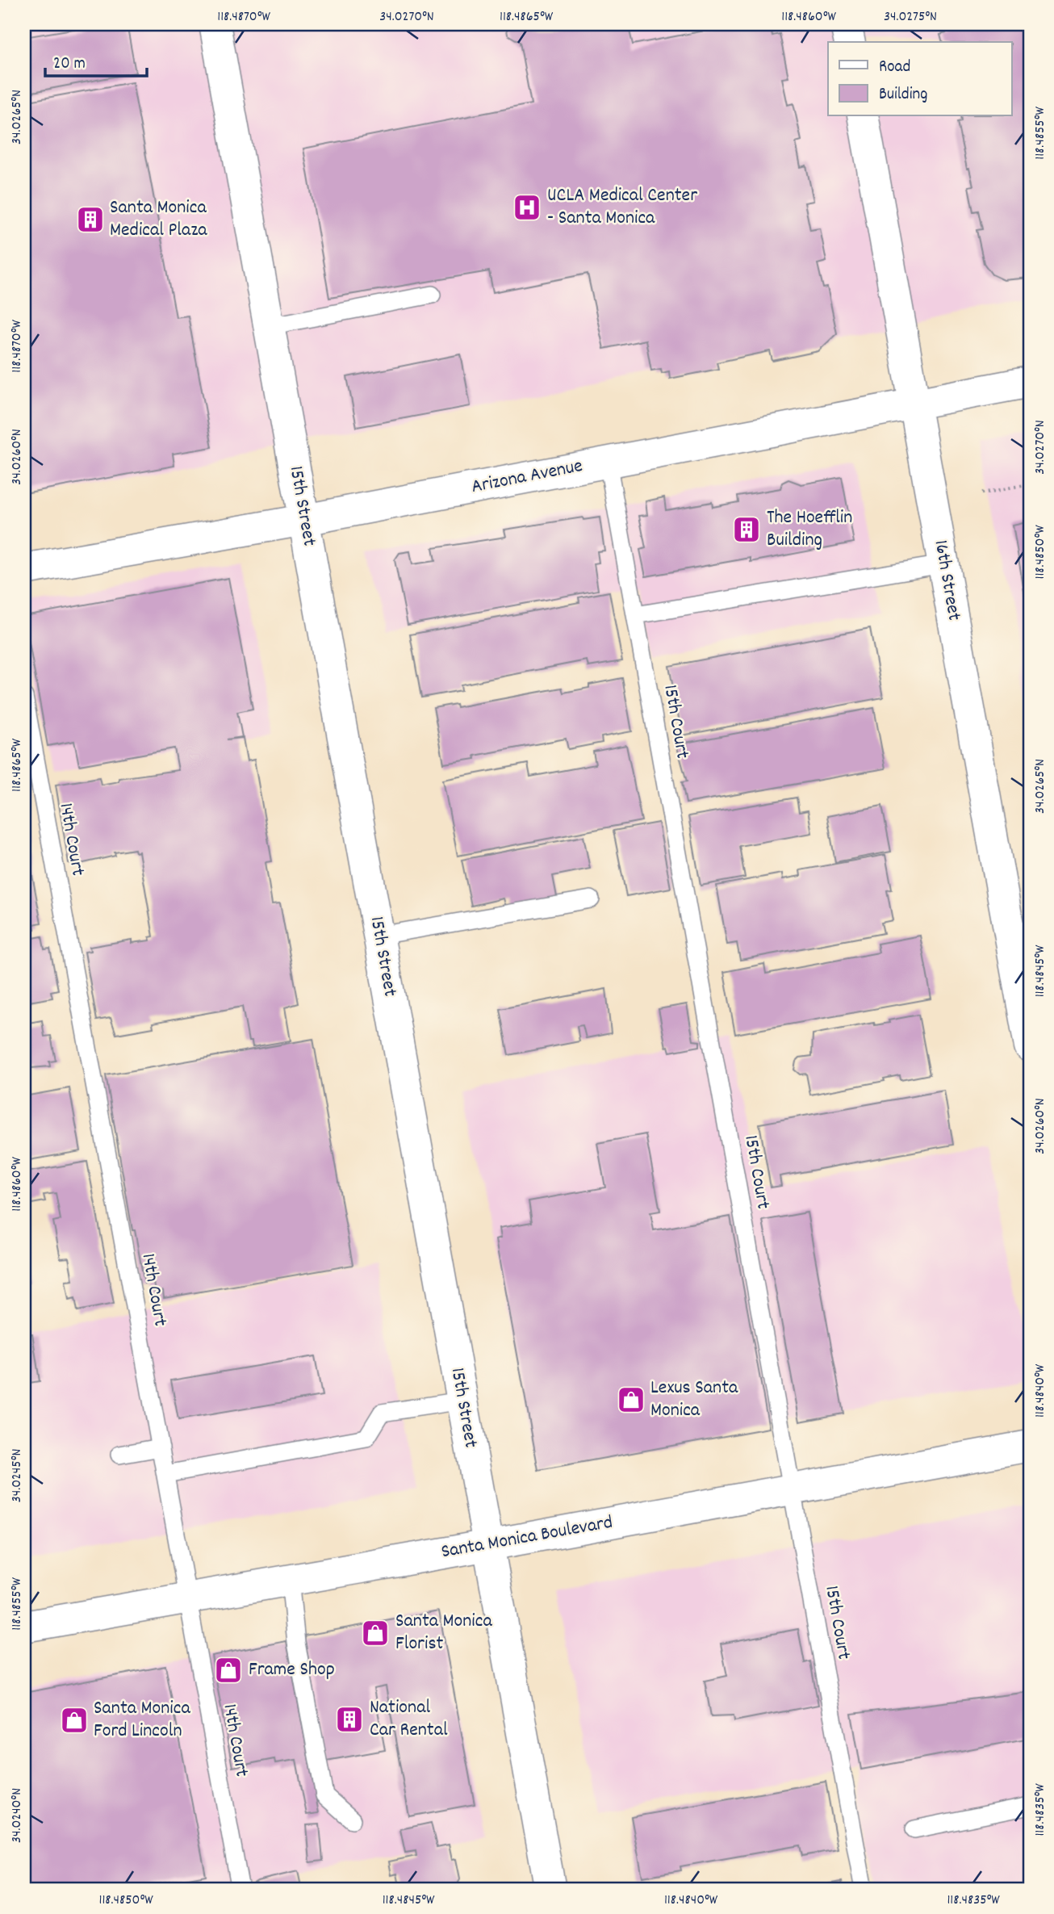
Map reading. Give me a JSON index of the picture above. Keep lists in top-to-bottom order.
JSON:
{
  "streets": {
    "street": [
      "Arizona Avenue",
      "15th Street",
      "16th Street",
      "Santa Monica Boulevard"
    ],
    "lane": ["15th Court", "14th Court"]
  },
  "crossings": [
    ["Arizona Avenue", "15th Street"],
    ["Arizona Avenue", "16th Street"],
    ["Arizona Avenue", "15th Court"],
    ["15th Street", "Santa Monica Boulevard"],
    ["15th Court", "Santa Monica Boulevard"],
    ["14th Court", "Santa Monica Boulevard"]
  ],
  "places": {
    "hospital": ["UCLA Medical Center - Santa Monica"],
    "building": ["Santa Monica Medical Plaza", "The Hoefflin Building", "National Car Rental"],
    "shop": [
      "Lexus Santa Monica",
      "Santa Monica Florist",
      "Frame Shop",
      "Santa Monica Ford Lincoln"
    ]
  },
  "legend": ["Road", "Building"],
  "scale_bar": "20 m",
  "coordinates": [
    "118.4870°W",
    "34.0270°N",
    "118.4865°W",
    "118.4860°W",
    "34.0275°N",
    "34.0265°N",
    "118.4855°W",
    "34.0260°N",
    "118.4850°W",
    "118.4845°W",
    "118.4840°W",
    "34.0245°N",
    "118.4835°W",
    "34.0240°N"
  ]
}
